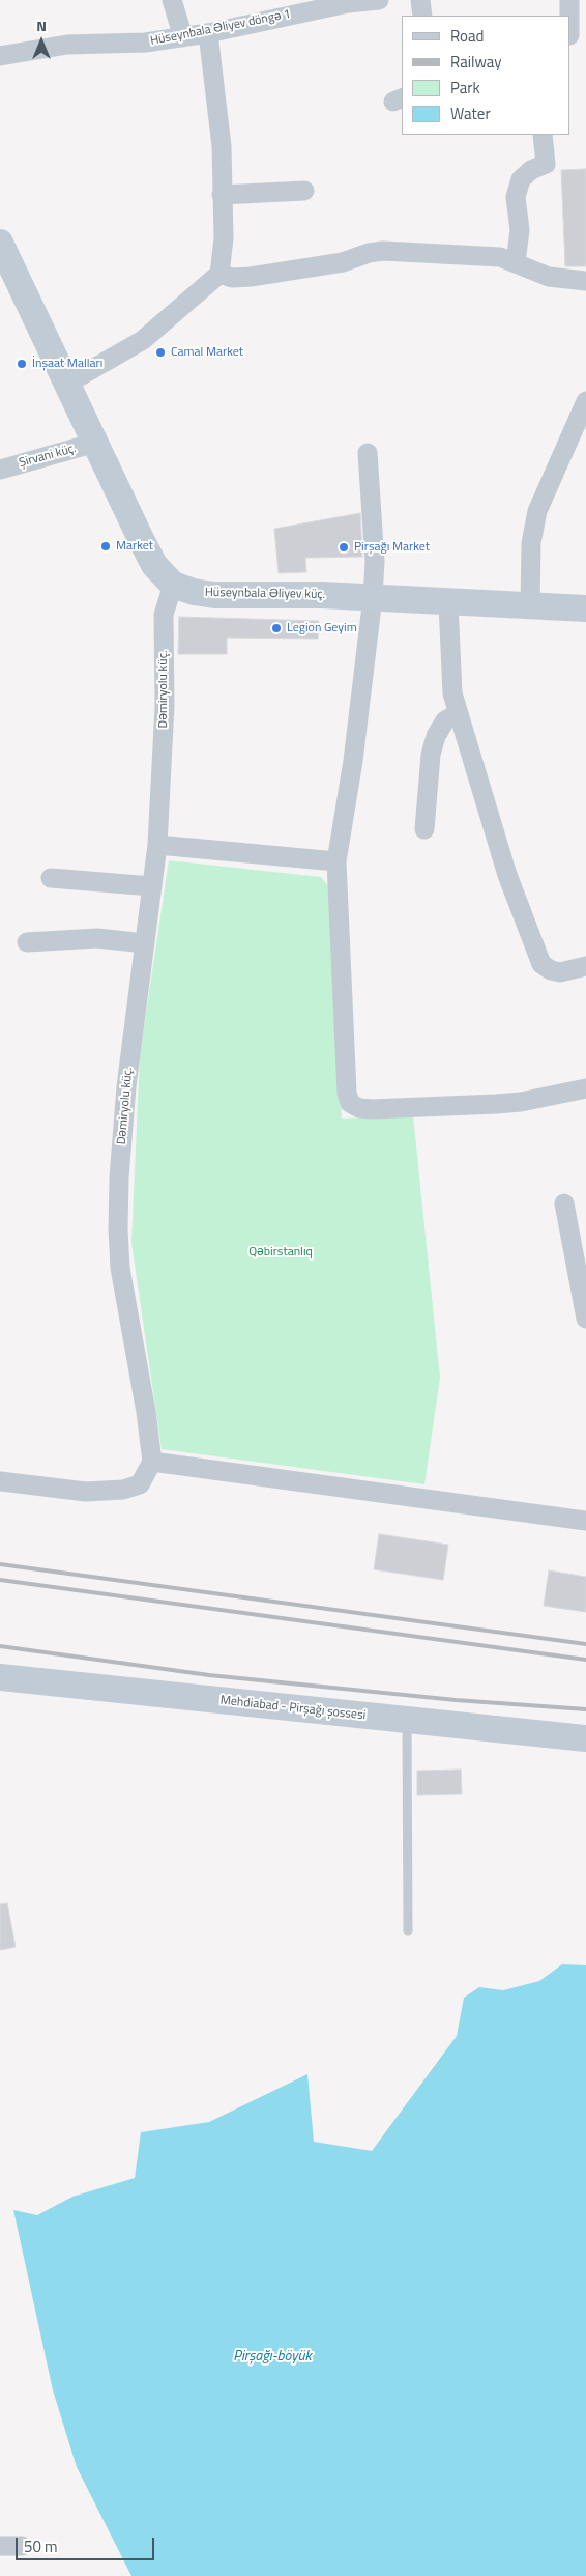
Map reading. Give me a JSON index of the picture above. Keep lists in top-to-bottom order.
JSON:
{
  "streets": {
    "street": [
      "Hüseynbala Əliyev döngə 1",
      "Şirvani küç.",
      "Hüseynbala Əliyev küç.",
      "Dəmiryolu küç.",
      "Mehdiabad - Pirşağı şossesi"
    ]
  },
  "crossings": [
    ["Hüseynbala Əliyev küç.", "Dəmiryolu küç."]
  ],
  "water": ["Pirşağı-böyük"],
  "parks": ["Qəbirstanlıq"],
  "places": [
    "Camal Market",
    "İnşaat Malları",
    "Market",
    "Pirşağı Market",
    "Legion Geyim"
  ],
  "legend": [
    "Road",
    "Railway",
    "Park",
    "Water"
  ],
  "scale_bar": "50 m",
  "north": "top"
}
